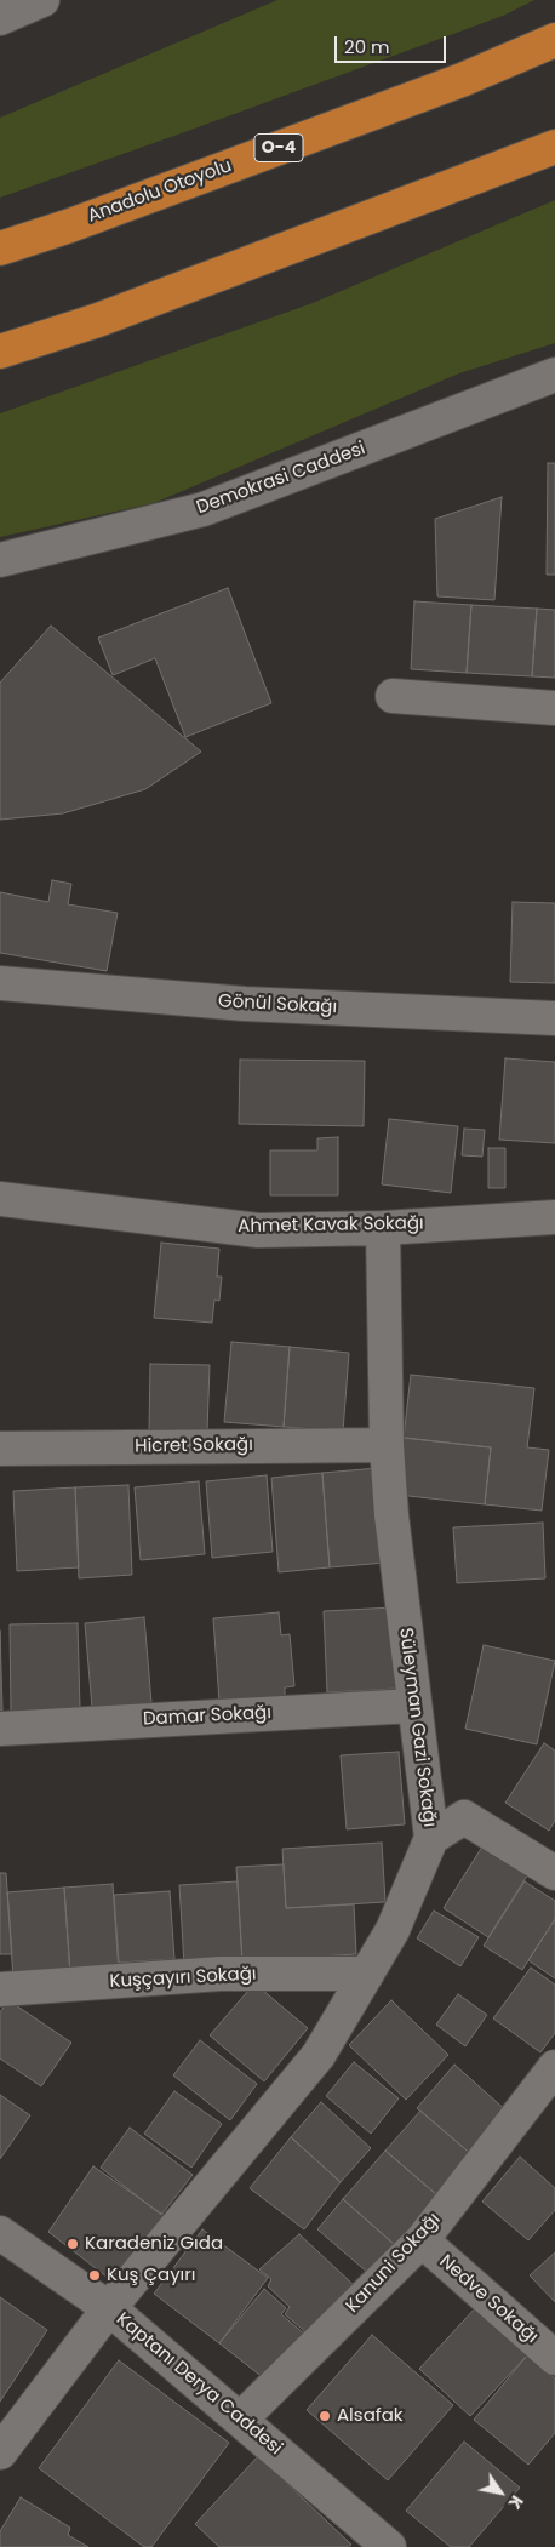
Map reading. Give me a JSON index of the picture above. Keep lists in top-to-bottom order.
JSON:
{
  "streets": {
    "highway": ["O-4", "Anadolu Otoyolu"],
    "street": [
      "Demokrasi Caddesi",
      "Gönül Sokağı",
      "Ahmet Kavak Sokağı",
      "Hicret Sokağı",
      "Damar Sokağı",
      "Süleyman Gazi Sokağı",
      "Kuşçayırı Sokağı",
      "Kanuni Sokağı",
      "Nedve Sokağı",
      "Kaptanı Derya Caddesi"
    ]
  },
  "crossings": [
    ["Ahmet Kavak Sokağı", "Süleyman Gazi Sokağı"],
    ["Hicret Sokağı", "Süleyman Gazi Sokağı"],
    ["Damar Sokağı", "Süleyman Gazi Sokağı"],
    ["Süleyman Gazi Sokağı", "Kuşçayırı Sokağı"],
    ["Süleyman Gazi Sokağı", "Kaptanı Derya Caddesi"],
    ["Kanuni Sokağı", "Nedve Sokağı"],
    ["Kanuni Sokağı", "Kaptanı Derya Caddesi"]
  ],
  "places": ["Karadeniz Gıda", "Kuş Çayırı", "Alsafak"],
  "scale_bar": "20 m",
  "north": "bottom right"
}
